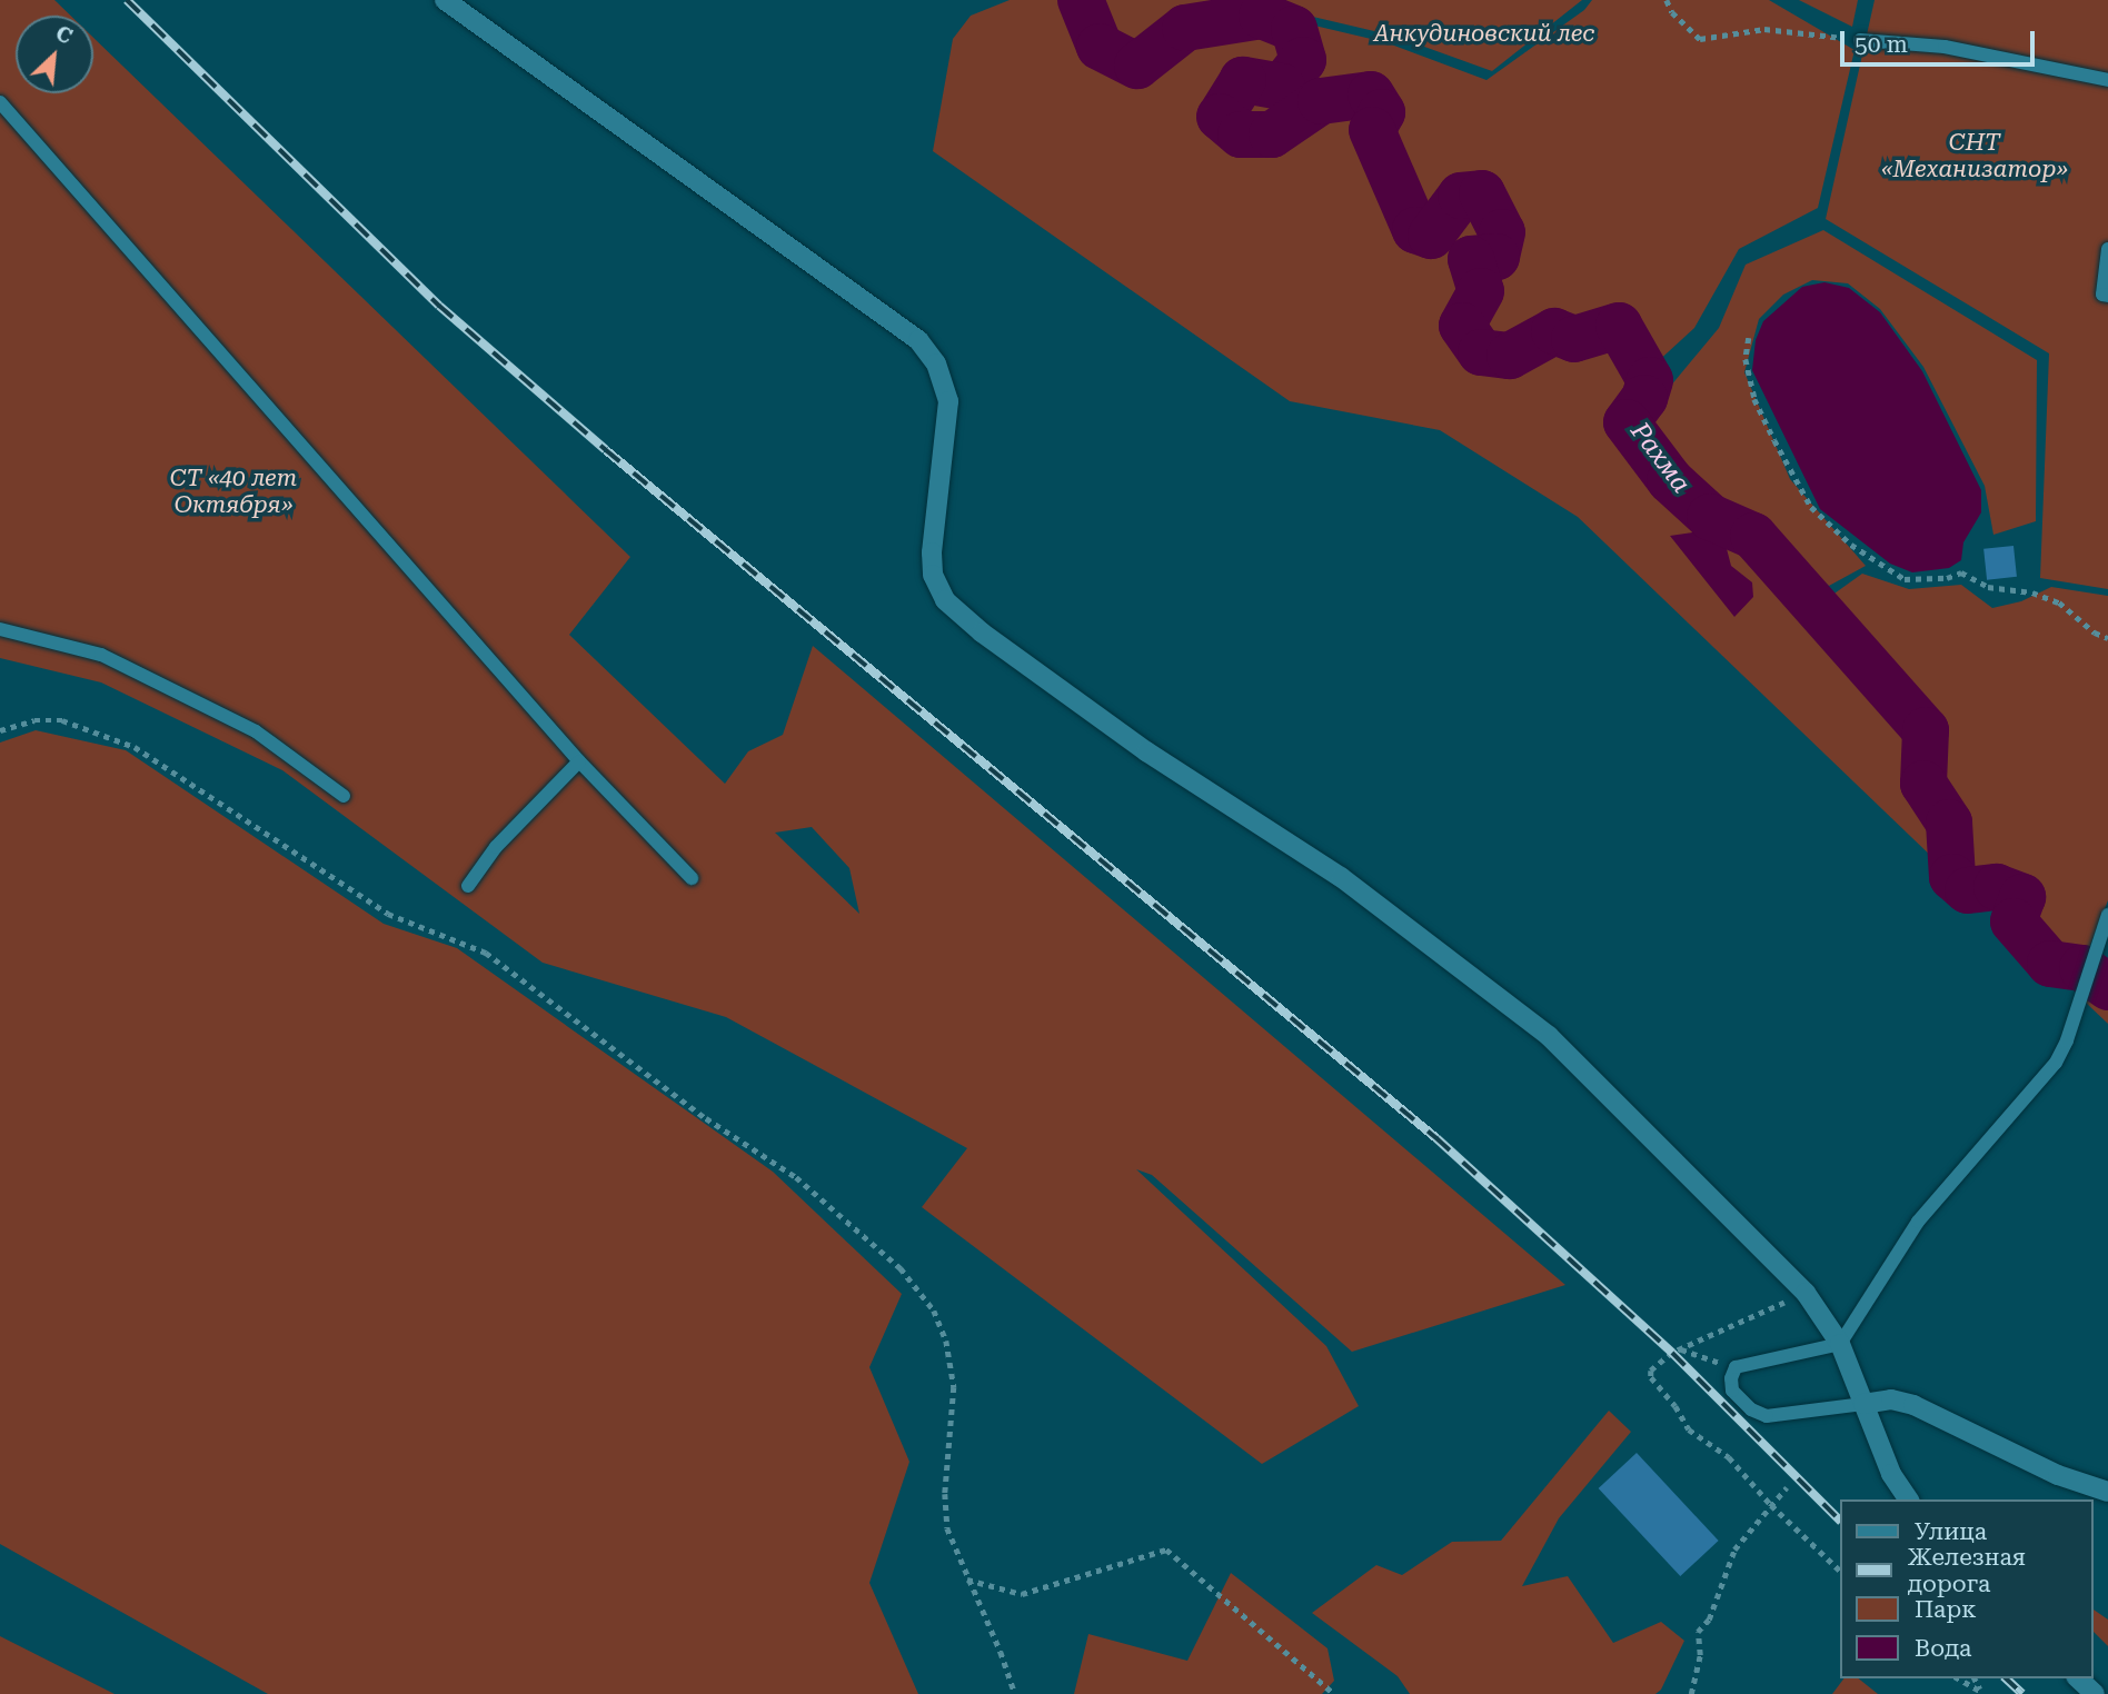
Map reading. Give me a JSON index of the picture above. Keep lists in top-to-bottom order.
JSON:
{
  "water": ["Рахма"],
  "parks": ["Анкудиновский лес", "СНТ «Механизатор»", "СТ «40 лет Октября»"],
  "legend": [
    "Улица",
    "Железная дорога",
    "Парк",
    "Вода"
  ],
  "scale_bar": "50 m",
  "north": "top right"
}
